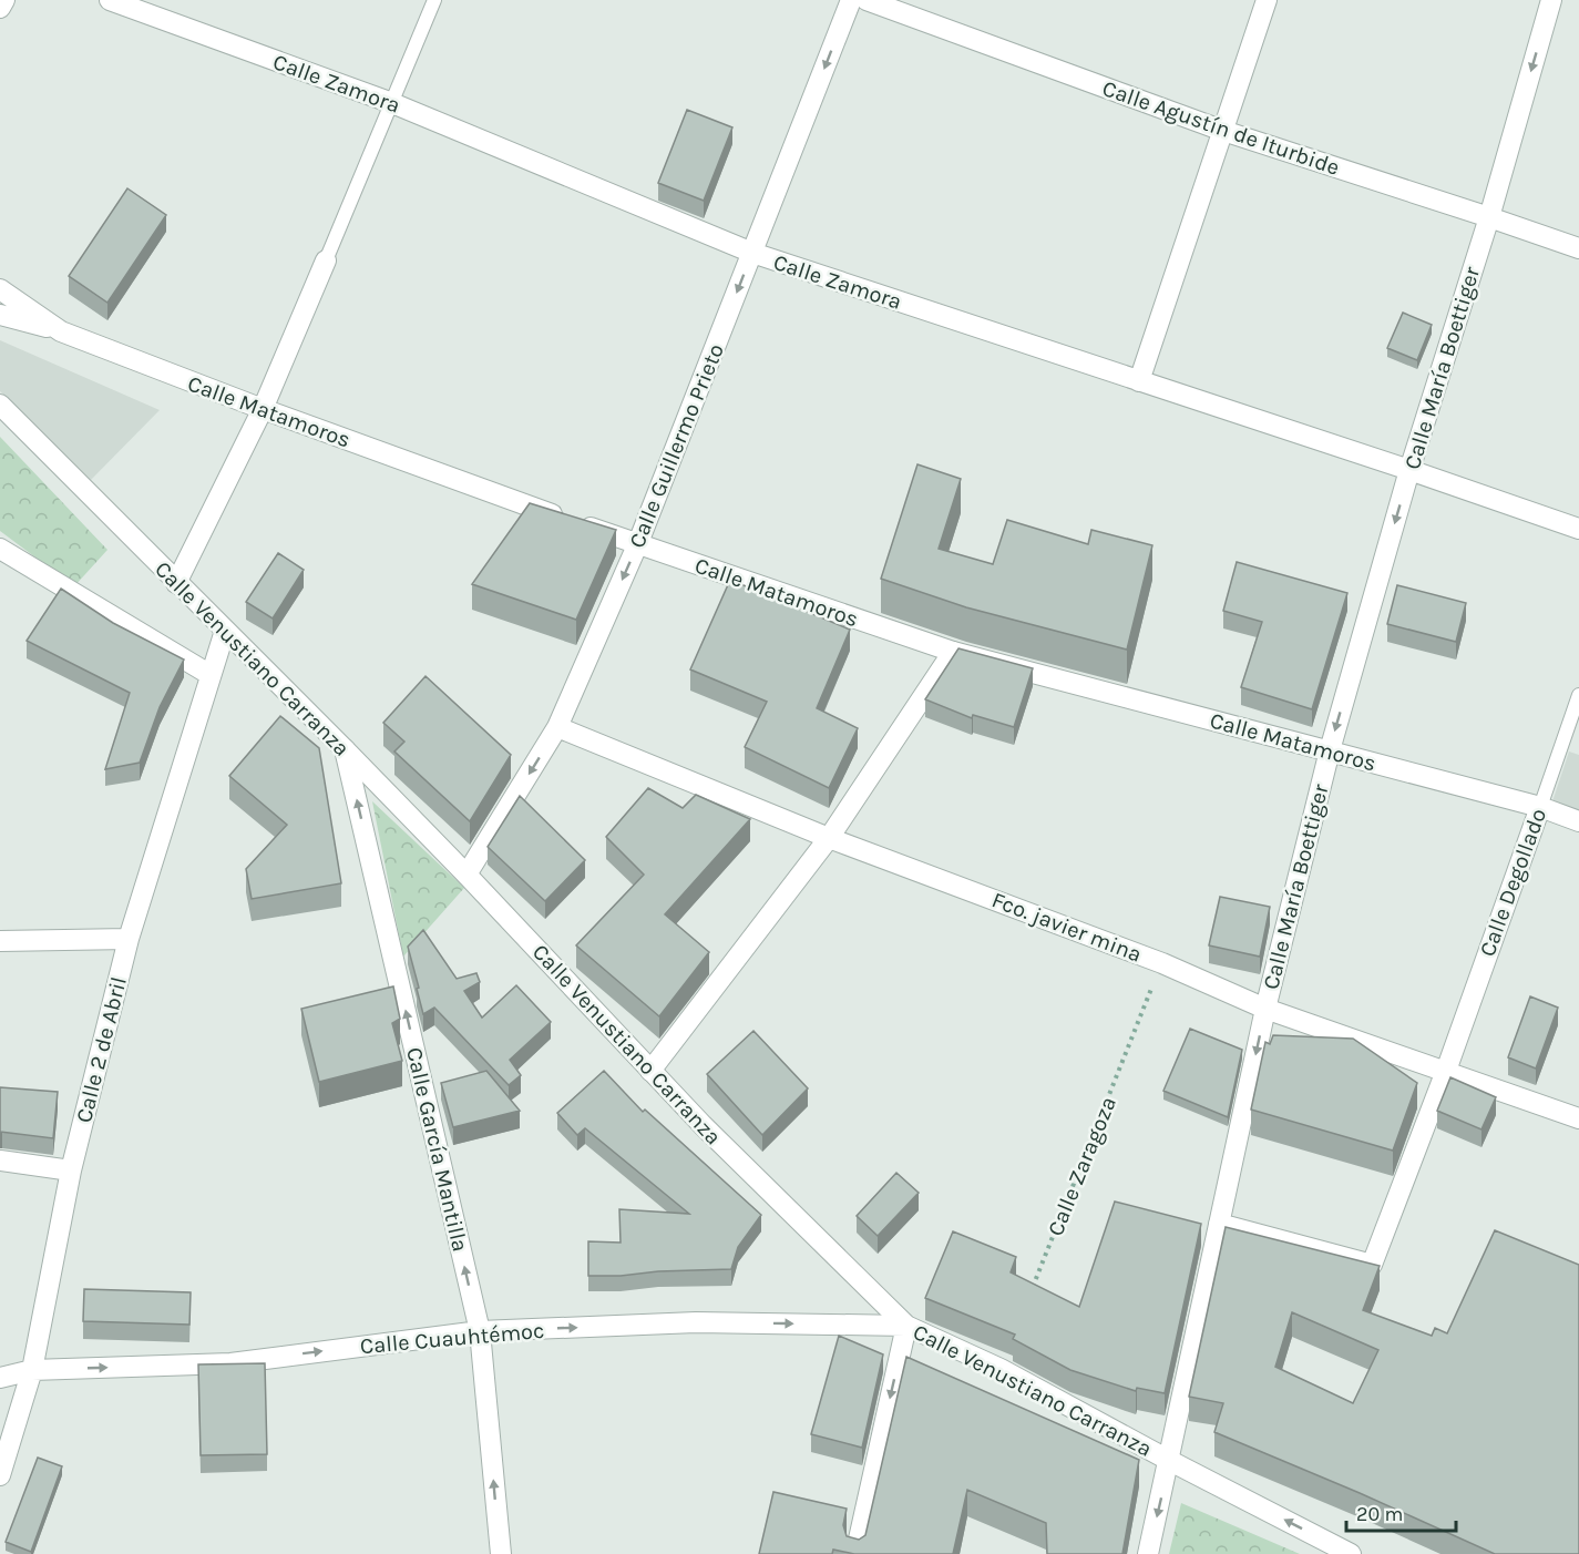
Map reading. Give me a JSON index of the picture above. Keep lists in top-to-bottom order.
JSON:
{
  "streets": {
    "street": [
      "Calle Zamora",
      "Calle Agustín de Iturbide",
      "Calle María Boettiger",
      "Calle Matamoros",
      "Calle Guillermo Prieto",
      "Calle Venustiano Carranza",
      "Calle Degollado",
      "Fco. javier mina",
      "Calle 2 de Abril",
      "Calle García Mantilla",
      "Calle Cuauhtémoc"
    ],
    "path": ["Calle Zaragoza"]
  },
  "crossings": [
    ["Calle Zamora", "Calle María Boettiger"],
    ["Calle Zamora", "Calle Guillermo Prieto"],
    ["Calle Agustín de Iturbide", "Calle María Boettiger"],
    ["Calle María Boettiger", "Calle Matamoros"],
    ["Calle María Boettiger", "Calle Venustiano Carranza"],
    ["Calle María Boettiger", "Calle Degollado"],
    ["Calle María Boettiger", "Fco. javier mina"],
    ["Calle Matamoros", "Calle Guillermo Prieto"],
    ["Calle Matamoros", "Calle Degollado"],
    ["Calle Guillermo Prieto", "Calle Venustiano Carranza"],
    ["Calle Guillermo Prieto", "Fco. javier mina"],
    ["Calle Venustiano Carranza", "Calle 2 de Abril"],
    ["Calle Venustiano Carranza", "Calle García Mantilla"],
    ["Calle Venustiano Carranza", "Calle Cuauhtémoc"],
    ["Calle Degollado", "Fco. javier mina"],
    ["Fco. javier mina", "Calle Zaragoza"],
    ["Calle 2 de Abril", "Calle Cuauhtémoc"],
    ["Calle García Mantilla", "Calle Cuauhtémoc"]
  ],
  "one_way": [
    "Calle María Boettiger",
    "Calle Guillermo Prieto",
    "Calle García Mantilla",
    "Calle Cuauhtémoc"
  ],
  "scale_bar": "20 m"
}
